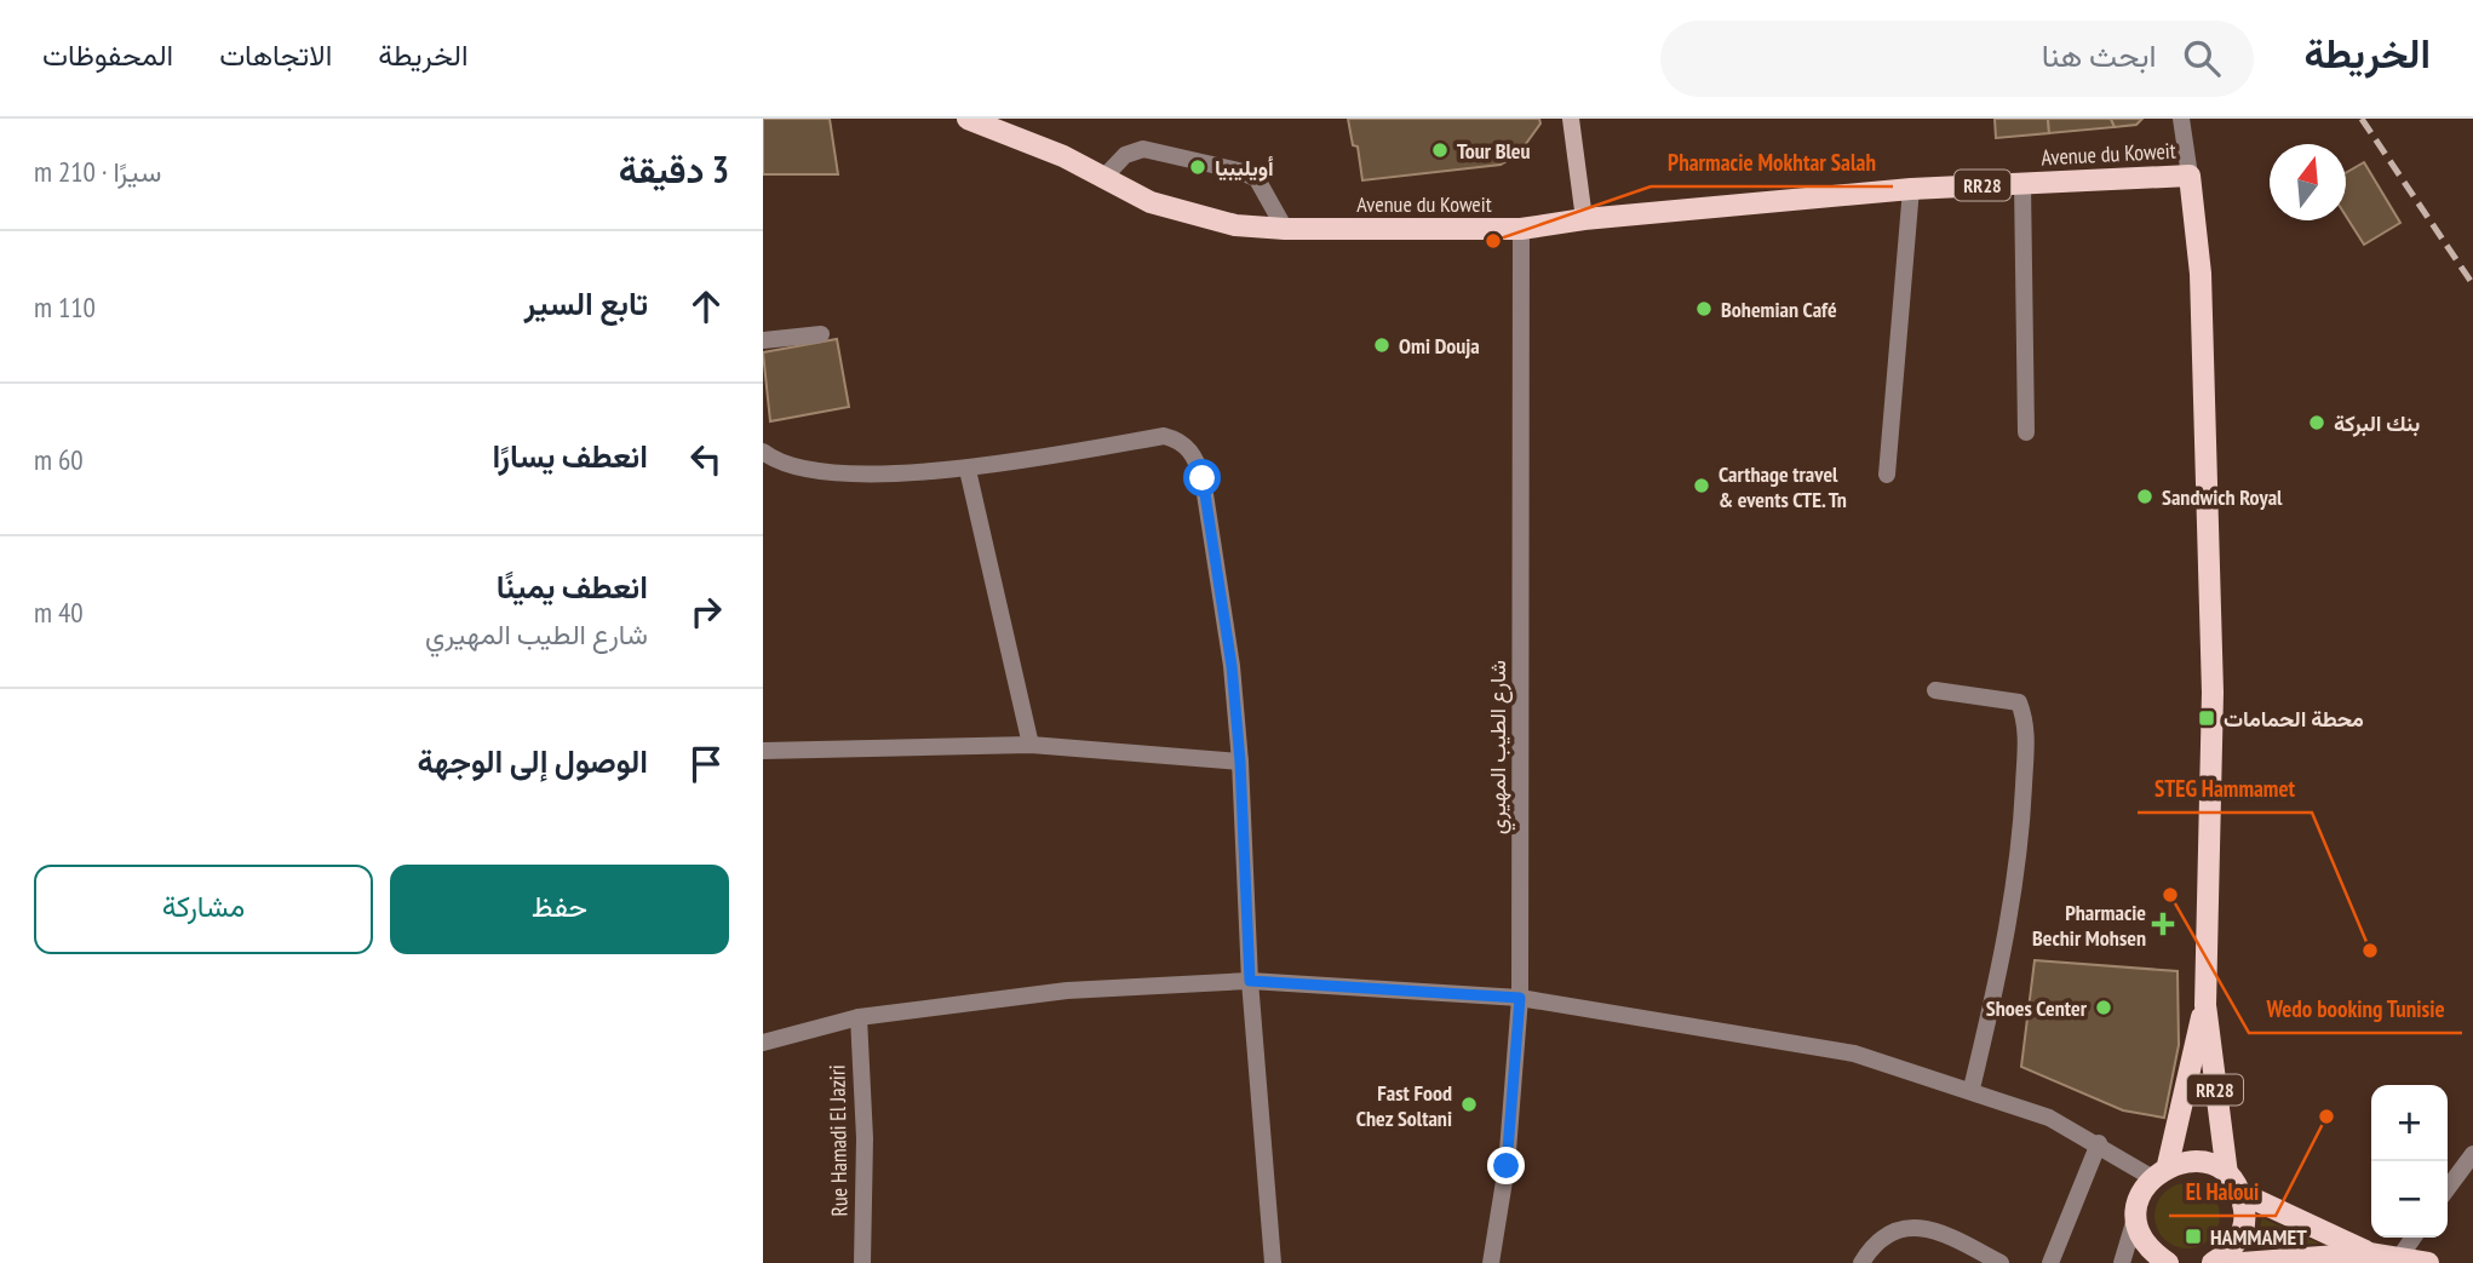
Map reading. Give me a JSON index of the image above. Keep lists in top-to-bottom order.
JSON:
{
  "streets": {
    "main road": ["Avenue du Koweit", "RR28"],
    "street": ["شارع الطيب المهيري", "Rue Hamadi El Jaziri"]
  },
  "crossings": [
    ["Avenue du Koweit", "RR28"],
    ["Avenue du Koweit", "شارع الطيب المهيري"]
  ],
  "places": {
    "other": [
      "Tour Bleu",
      "أويليبيا",
      "Pharmacie Mokhtar Salah",
      "Bohemian Café",
      "Omi Douja",
      "بنك البركة",
      "Carthage travel & events CTE. Tn",
      "Sandwich Royal",
      "Wedo booking Tunisie",
      "STEG Hammamet",
      "Shoes Center",
      "Fast Food Chez Soltani",
      "El Haloui"
    ],
    "transit": ["محطة الحمامات", "HAMMAMET"],
    "health": ["Pharmacie Bechir Mohsen"]
  },
  "north": "top",
  "page": {
    "header": "الخريطة",
    "search": "ابحث هنا",
    "nav": ["الخريطة", "الاتجاهات", "المحفوظات"],
    "heading": ["3 دقيقة", "سيرًا · 210 m"],
    "list": [
      ["تابع السير", "110 m"],
      ["انعطف يسارًا", "60 m"],
      ["انعطف يمينًا", "شارع الطيب المهيري", "40 m"],
      "الوصول إلى الوجهة"
    ],
    "buttons": ["حفظ", "مشاركة"],
    "map_buttons": ["+", "−"]
  }
}
